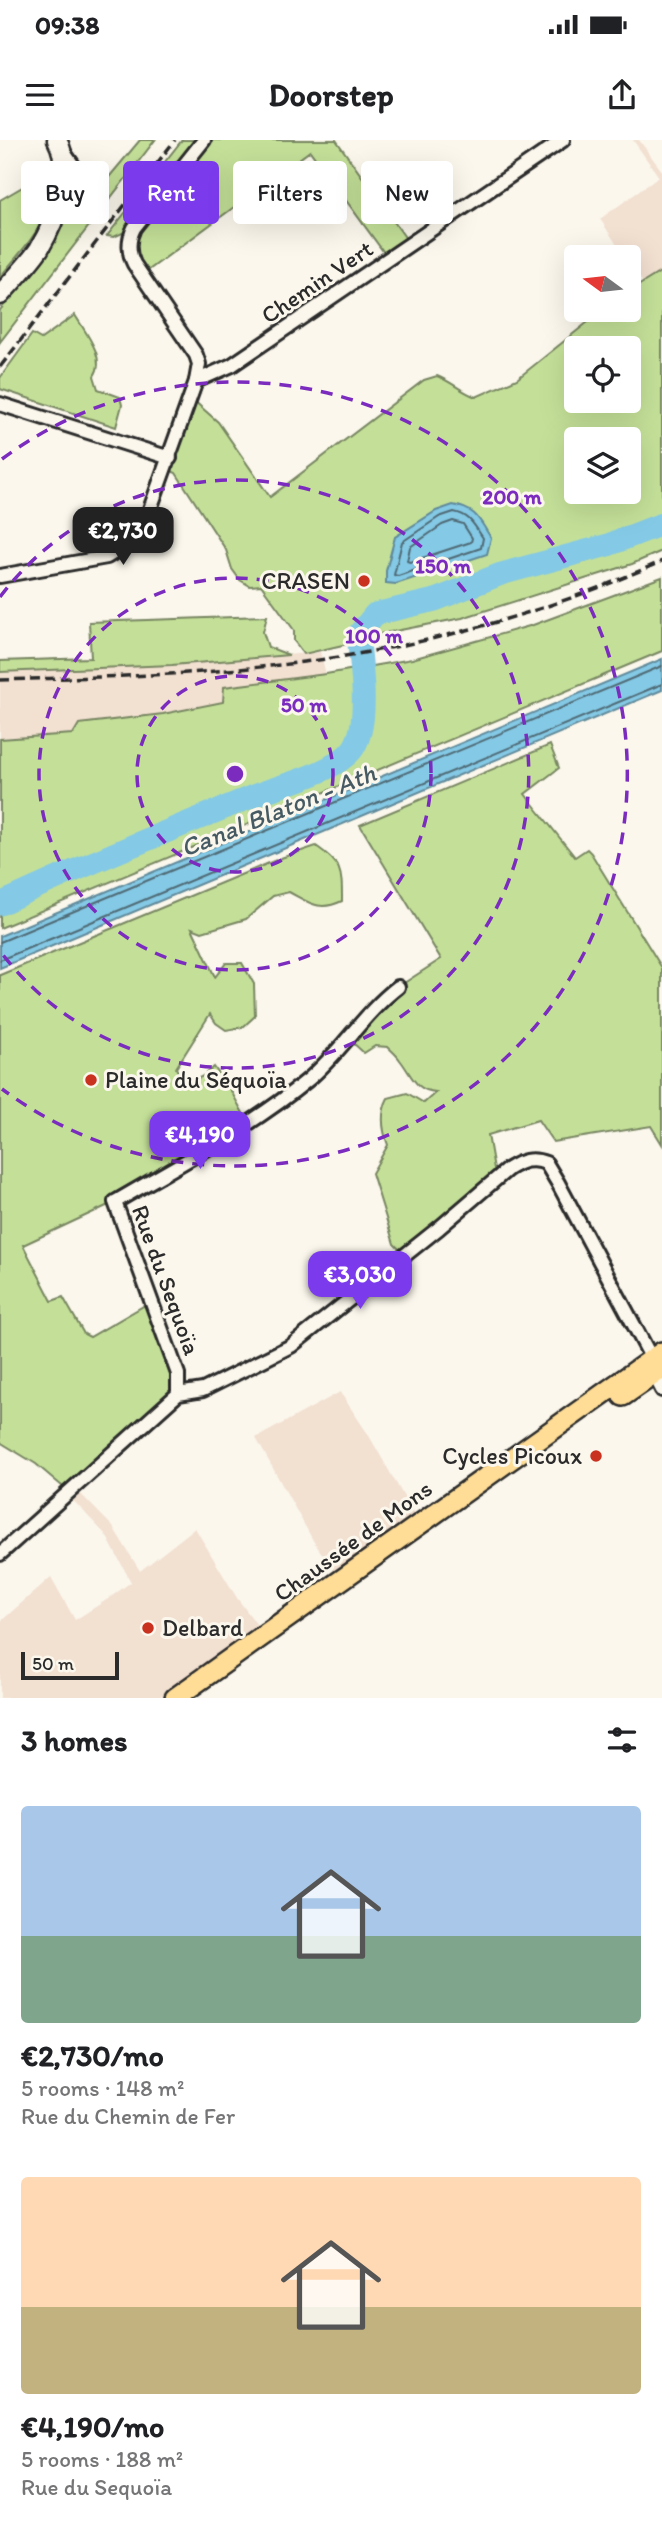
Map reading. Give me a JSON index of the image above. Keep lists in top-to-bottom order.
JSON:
{
  "streets": {
    "main road": ["Chaussée de Mons"],
    "street": ["Chemin Vert", "Rue du Sequoïa"]
  },
  "water": ["Canal Blaton - Ath"],
  "places": [
    "CRASEN",
    "Plaine du Séquoïa",
    "Cycles Picoux",
    "Delbard"
  ],
  "scale_bar": "50 m",
  "north": "left",
  "page": {
    "status": "09:38",
    "header": "Doorstep",
    "chip": [
      "Buy",
      "Rent",
      "Filters",
      "New"
    ],
    "price": ["€2,730", "€4,190", "€3,030"],
    "scale": "50 m",
    "heading": "3 homes",
    "list": [
      {
        "name": "€2,730/mo",
        "note": "5 rooms · 148 m² · Rue du Chemin de Fer"
      },
      {
        "name": "€4,190/mo",
        "note": "5 rooms · 188 m² · Rue du Sequoïa"
      }
    ]
  },
  "rings": [
    "200 m",
    "150 m",
    "100 m",
    "50 m"
  ]
}
